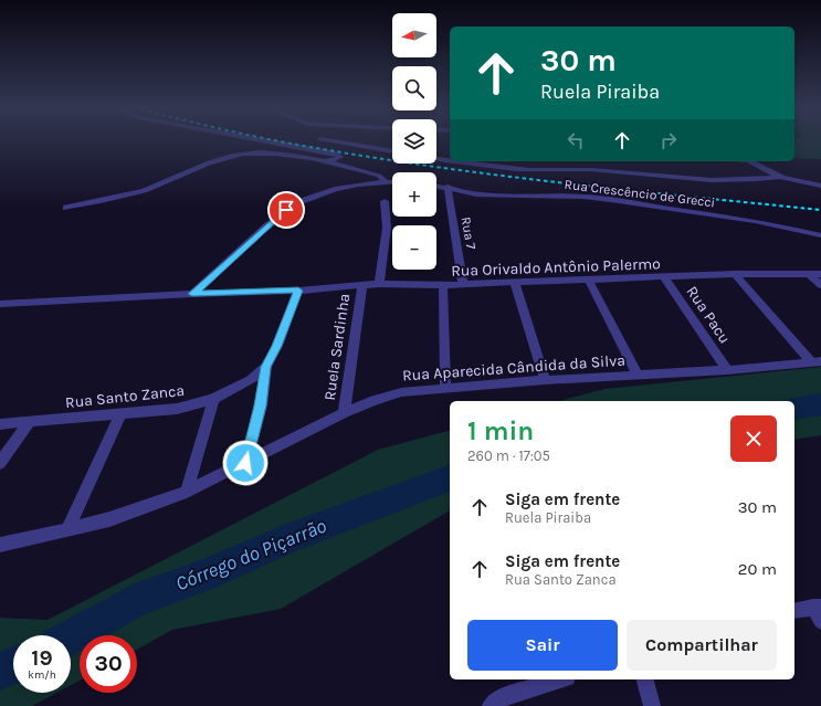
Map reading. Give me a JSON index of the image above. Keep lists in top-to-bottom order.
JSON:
{
  "streets": {
    "street": [
      "Rua Crescêncio de Grecci",
      "Rua 7",
      "Rua Orivaldo Antônio Palermo",
      "Rua Pacu",
      "Ruela Sardinha",
      "Rua Aparecida Cândida da Silva",
      "Rua Santo Zanca"
    ]
  },
  "crossings": [
    ["Rua Crescêncio de Grecci", "Rua 7"],
    ["Rua 7", "Rua Orivaldo Antônio Palermo"],
    ["Rua Orivaldo Antônio Palermo", "Rua Pacu"],
    ["Rua Orivaldo Antônio Palermo", "Ruela Sardinha"],
    ["Rua Orivaldo Antônio Palermo", "Rua Santo Zanca"],
    ["Rua Pacu", "Rua Aparecida Cândida da Silva"],
    ["Ruela Sardinha", "Rua Aparecida Cândida da Silva"]
  ],
  "water": ["Córrego do Piçarrão"],
  "north": "left",
  "page": {
    "map_buttons": ["+", "−"],
    "turn": ["30 m", "Ruela Piraiba"],
    "heading": ["1 min", "260 m · 17:05"],
    "list": [
      {
        "name": "Siga em frente",
        "note": "Ruela Piraiba",
        "value": "30 m"
      },
      {
        "name": "Siga em frente",
        "note": "Rua Santo Zanca",
        "value": "20 m"
      }
    ],
    "buttons": ["Sair", "Compartilhar"],
    "speed": "19 km/h",
    "limit": "30"
  }
}
